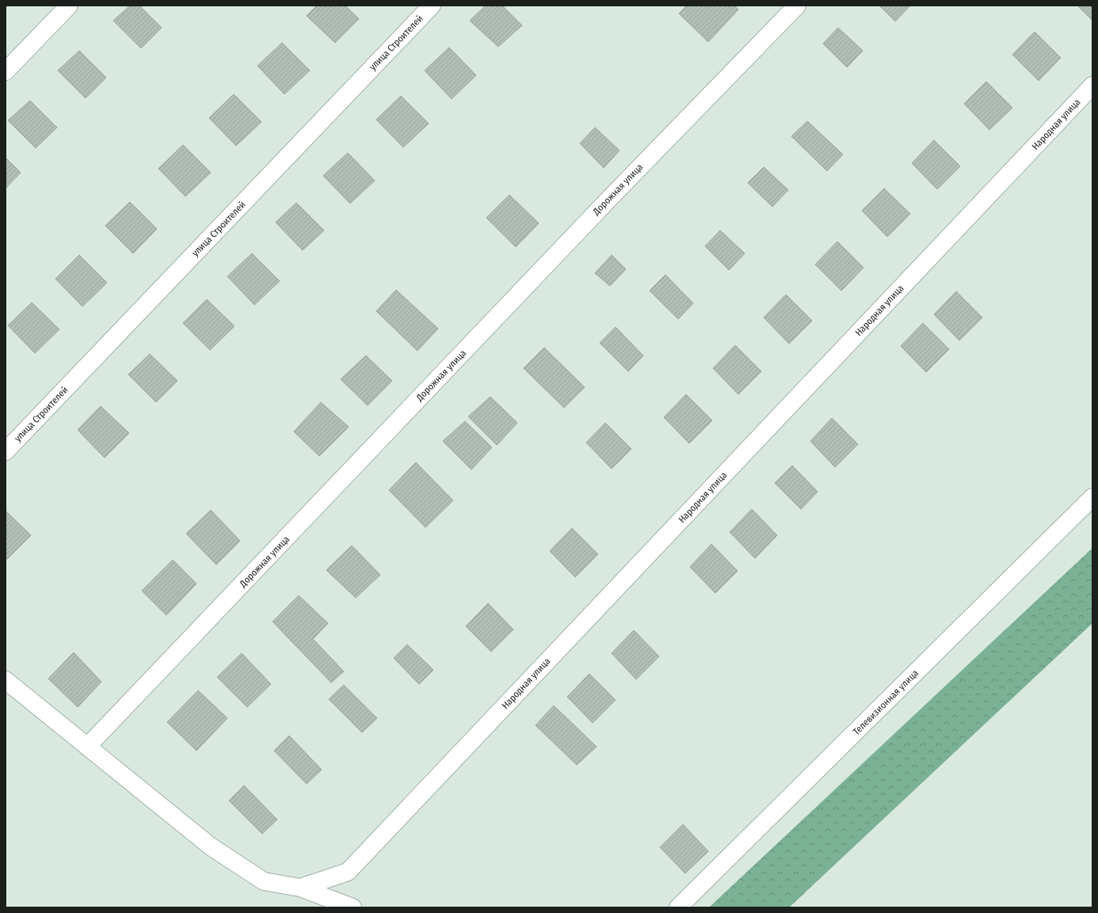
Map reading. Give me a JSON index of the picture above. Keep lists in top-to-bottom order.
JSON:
{
  "streets": {
    "street": [
      "улица Строителей",
      "Народная улица",
      "Дорожная улица",
      "Телевизионная улица"
    ]
  }
}
